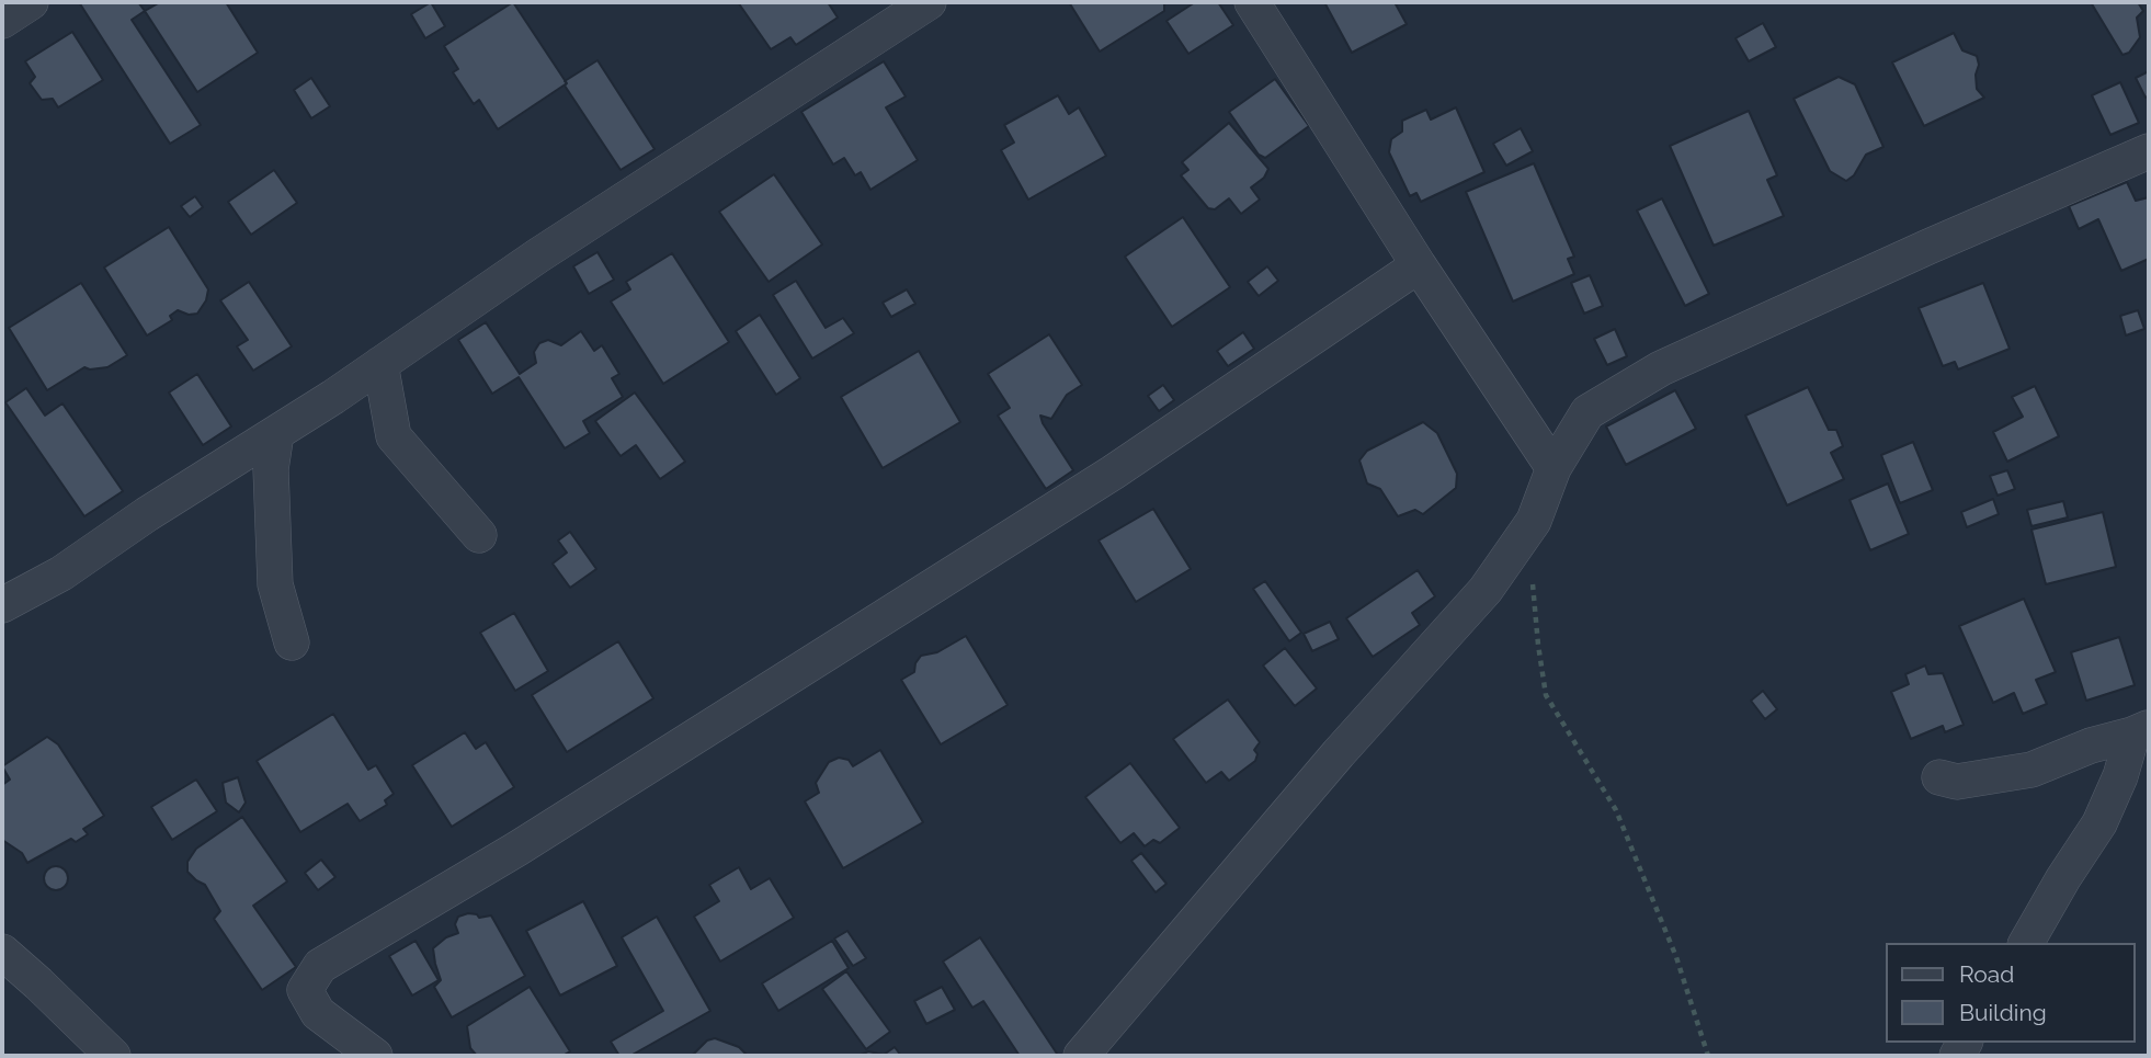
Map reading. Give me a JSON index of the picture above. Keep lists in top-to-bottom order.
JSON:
{
  "legend": ["Road", "Building"]
}
